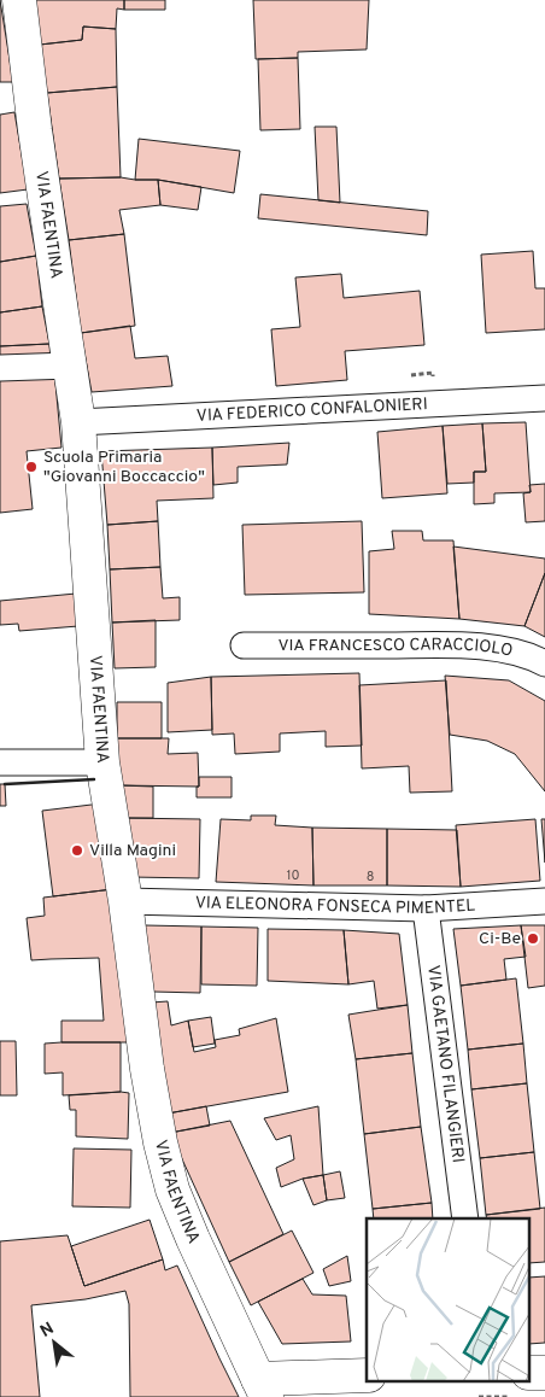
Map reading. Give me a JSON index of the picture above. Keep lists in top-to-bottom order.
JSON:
{
  "streets": {
    "street": [
      "VIA FAENTINA",
      "VIA FEDERICO CONFALONIERI",
      "VIA FRANCESCO CARACCIOLO",
      "VIA ELEONORA FONSECA PIMENTEL",
      "VIA GAETANO FILANGIERI"
    ]
  },
  "crossings": [
    ["VIA FAENTINA", "VIA FEDERICO CONFALONIERI"],
    ["VIA FAENTINA", "VIA ELEONORA FONSECA PIMENTEL"],
    ["VIA ELEONORA FONSECA PIMENTEL", "VIA GAETANO FILANGIERI"]
  ],
  "places": ["Scuola Primaria \"Giovanni Boccaccio\"", "Villa Magini", "Ci-Be"],
  "house_numbers": ["10", "8"],
  "north": "top left"
}
